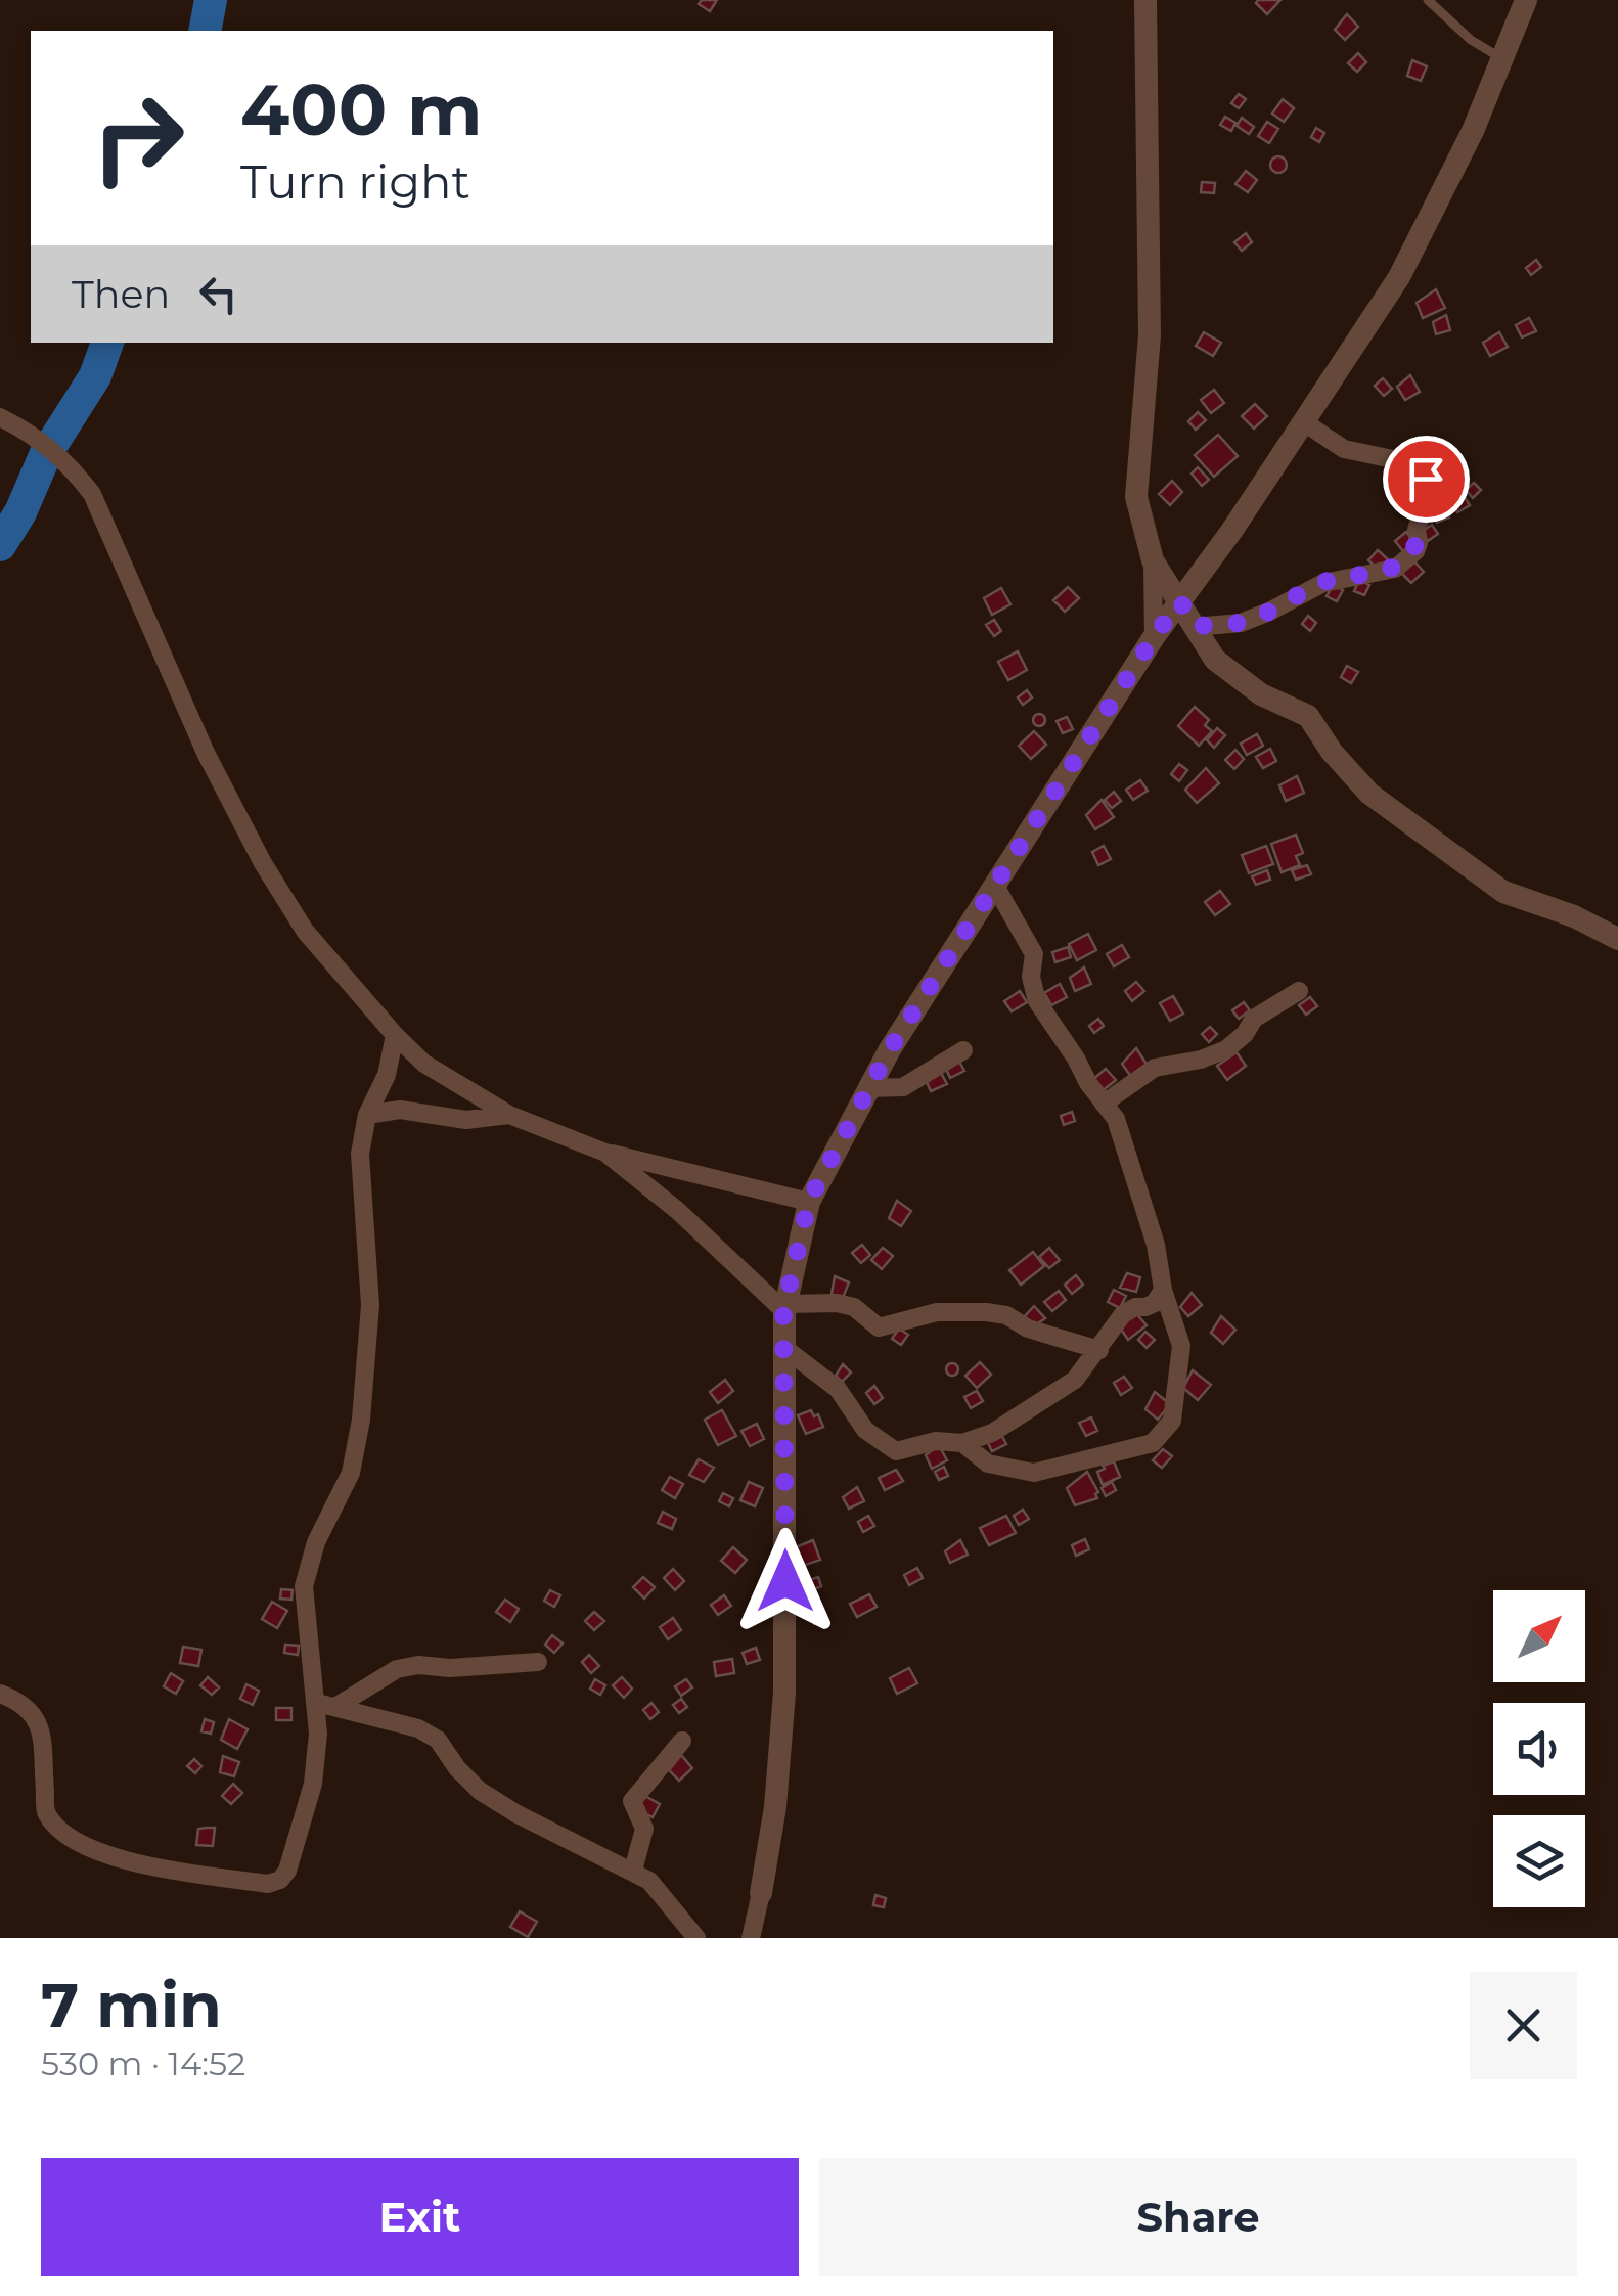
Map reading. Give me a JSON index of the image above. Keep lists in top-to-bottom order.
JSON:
{
  "north": "top right",
  "page": {
    "turn": ["400 m", "Turn right"],
    "then": "Then",
    "heading": ["7 min", "530 m · 14:52"],
    "buttons": ["Exit", "Share"]
  }
}
